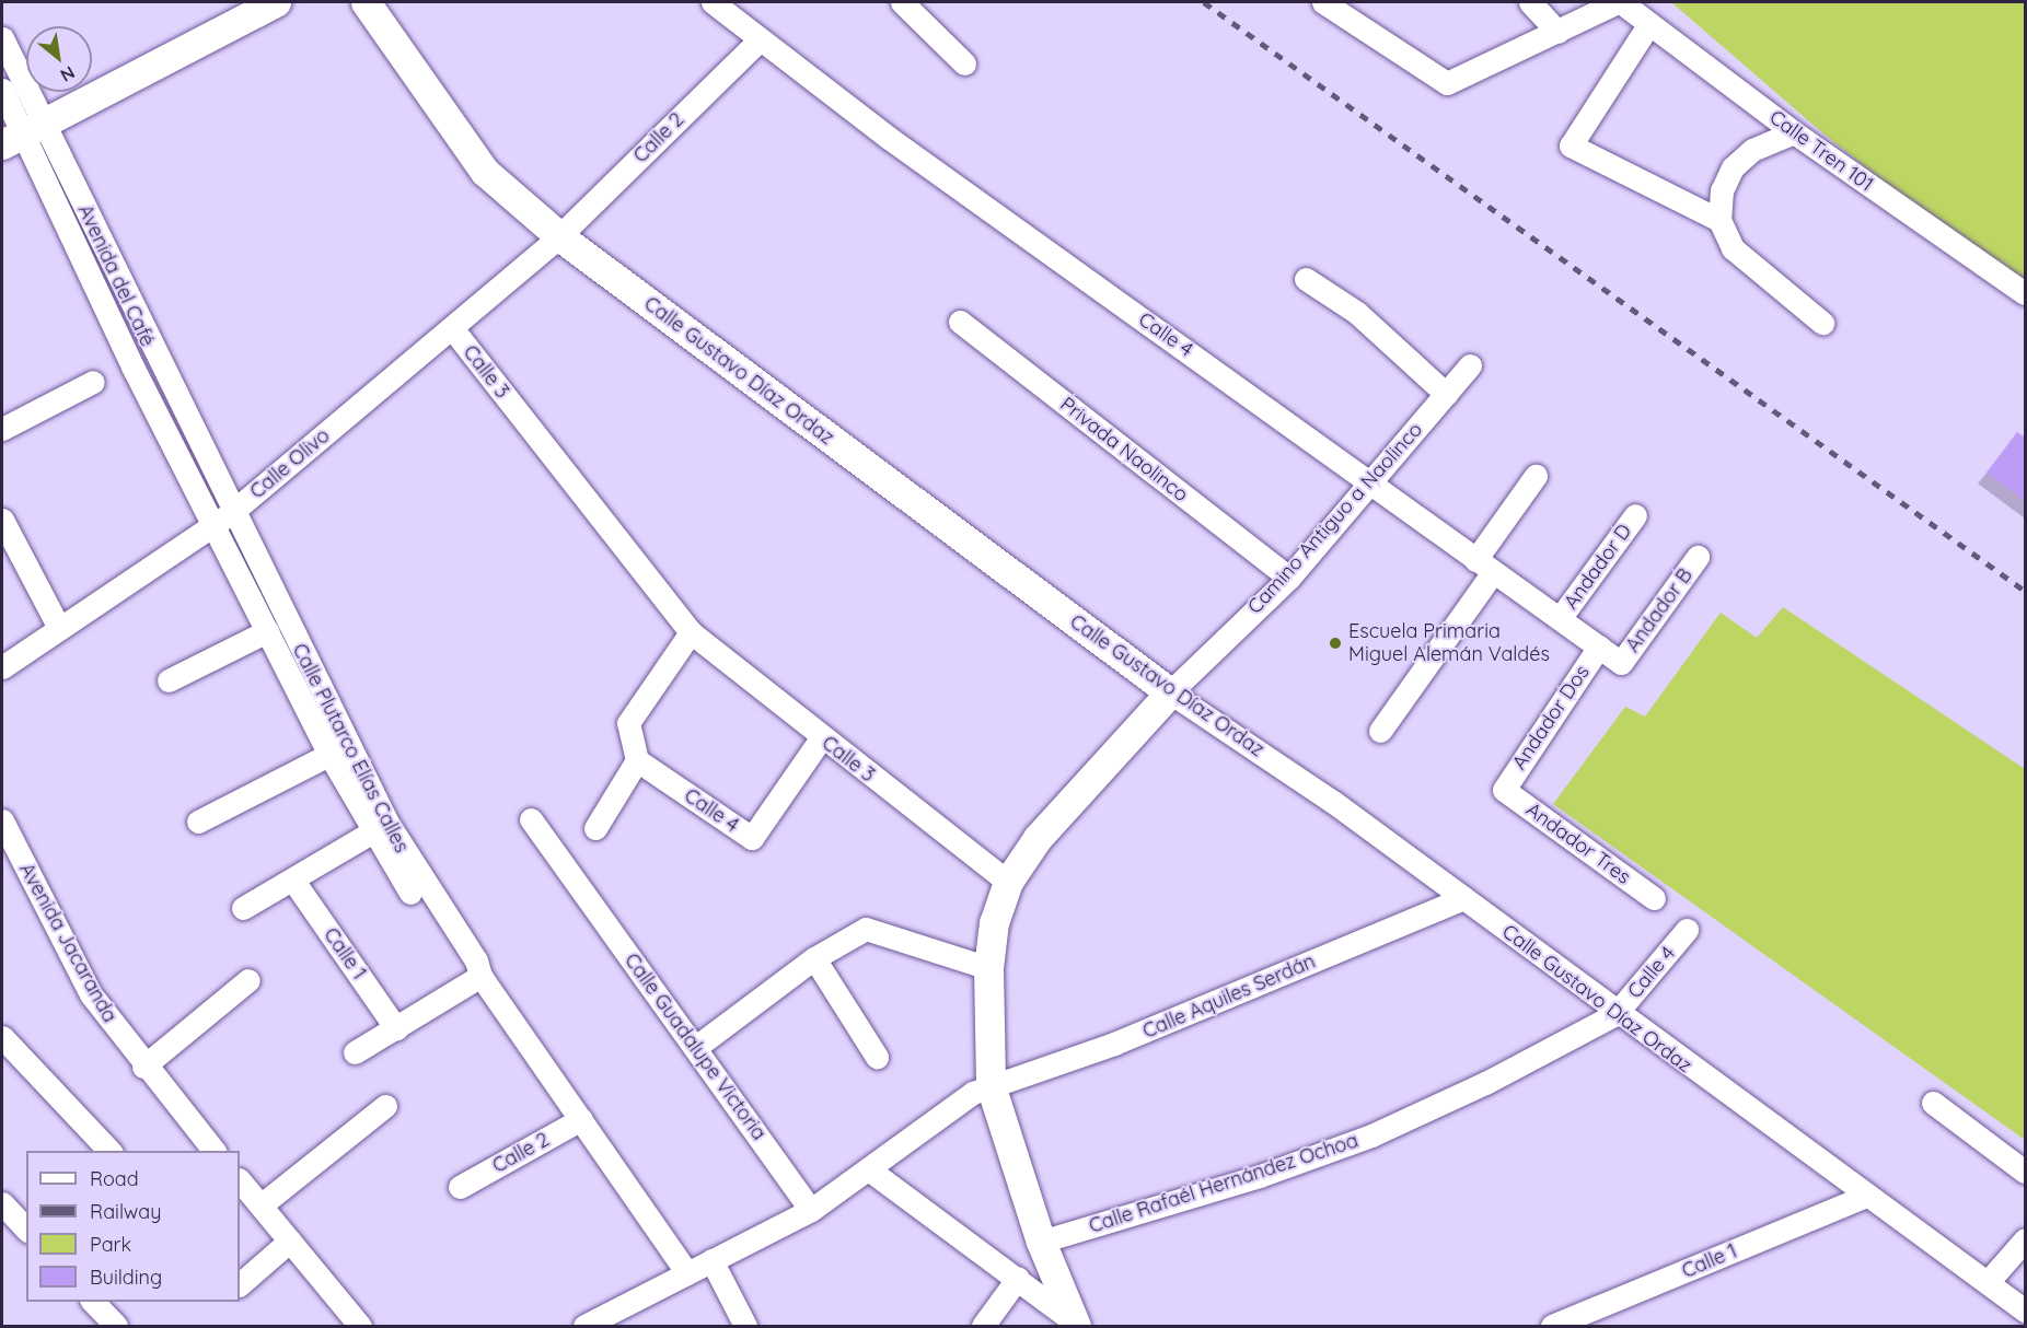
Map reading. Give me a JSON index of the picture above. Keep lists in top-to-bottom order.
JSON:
{
  "streets": {
    "main road": ["Calle Gustavo Díaz Ordaz", "Camino Antiguo a Naolinco"],
    "street": [
      "Calle 2",
      "Calle Tren 101",
      "Avenida del Café",
      "Calle 4",
      "Calle 3",
      "Privada Naolinco",
      "Calle Olivo",
      "Andador D",
      "Andador B",
      "Andador Dos",
      "Calle Plutarco Elías Calles",
      "Andador Tres",
      "Avenida Jacaranda",
      "Calle 1",
      "Calle Aquiles Serdán",
      "Calle Guadalupe Victoria",
      "Calle Rafaél Hernández Ochoa"
    ]
  },
  "crossings": [
    ["Calle 2", "Calle 4"],
    ["Calle 2", "Calle Gustavo Díaz Ordaz"],
    ["Calle 2", "Calle Olivo"],
    ["Calle 2", "Calle Plutarco Elías Calles"],
    ["Avenida del Café", "Calle Olivo"],
    ["Avenida del Café", "Calle Plutarco Elías Calles"],
    ["Calle 4", "Calle Gustavo Díaz Ordaz"],
    ["Calle 4", "Calle 3"],
    ["Calle 4", "Camino Antiguo a Naolinco"],
    ["Calle 4", "Andador D"],
    ["Calle 4", "Andador B"],
    ["Calle 4", "Andador Dos"],
    ["Calle 4", "Calle Rafaél Hernández Ochoa"],
    ["Calle Gustavo Díaz Ordaz", "Calle Olivo"],
    ["Calle Gustavo Díaz Ordaz", "Camino Antiguo a Naolinco"],
    ["Calle Gustavo Díaz Ordaz", "Calle 1"],
    ["Calle Gustavo Díaz Ordaz", "Calle Aquiles Serdán"],
    ["Calle Gustavo Díaz Ordaz", "Calle Rafaél Hernández Ochoa"],
    ["Calle 3", "Calle Olivo"],
    ["Calle 3", "Camino Antiguo a Naolinco"],
    ["Privada Naolinco", "Camino Antiguo a Naolinco"],
    ["Calle Olivo", "Calle Plutarco Elías Calles"],
    ["Camino Antiguo a Naolinco", "Calle Aquiles Serdán"],
    ["Camino Antiguo a Naolinco", "Calle Rafaél Hernández Ochoa"],
    ["Andador Dos", "Andador Tres"],
    ["Calle Plutarco Elías Calles", "Calle Aquiles Serdán"],
    ["Calle Aquiles Serdán", "Calle Guadalupe Victoria"]
  ],
  "places": ["Escuela Primaria Miguel Alemán Valdés"],
  "legend": [
    "Road",
    "Railway",
    "Park",
    "Building"
  ],
  "north": "bottom right"
}
